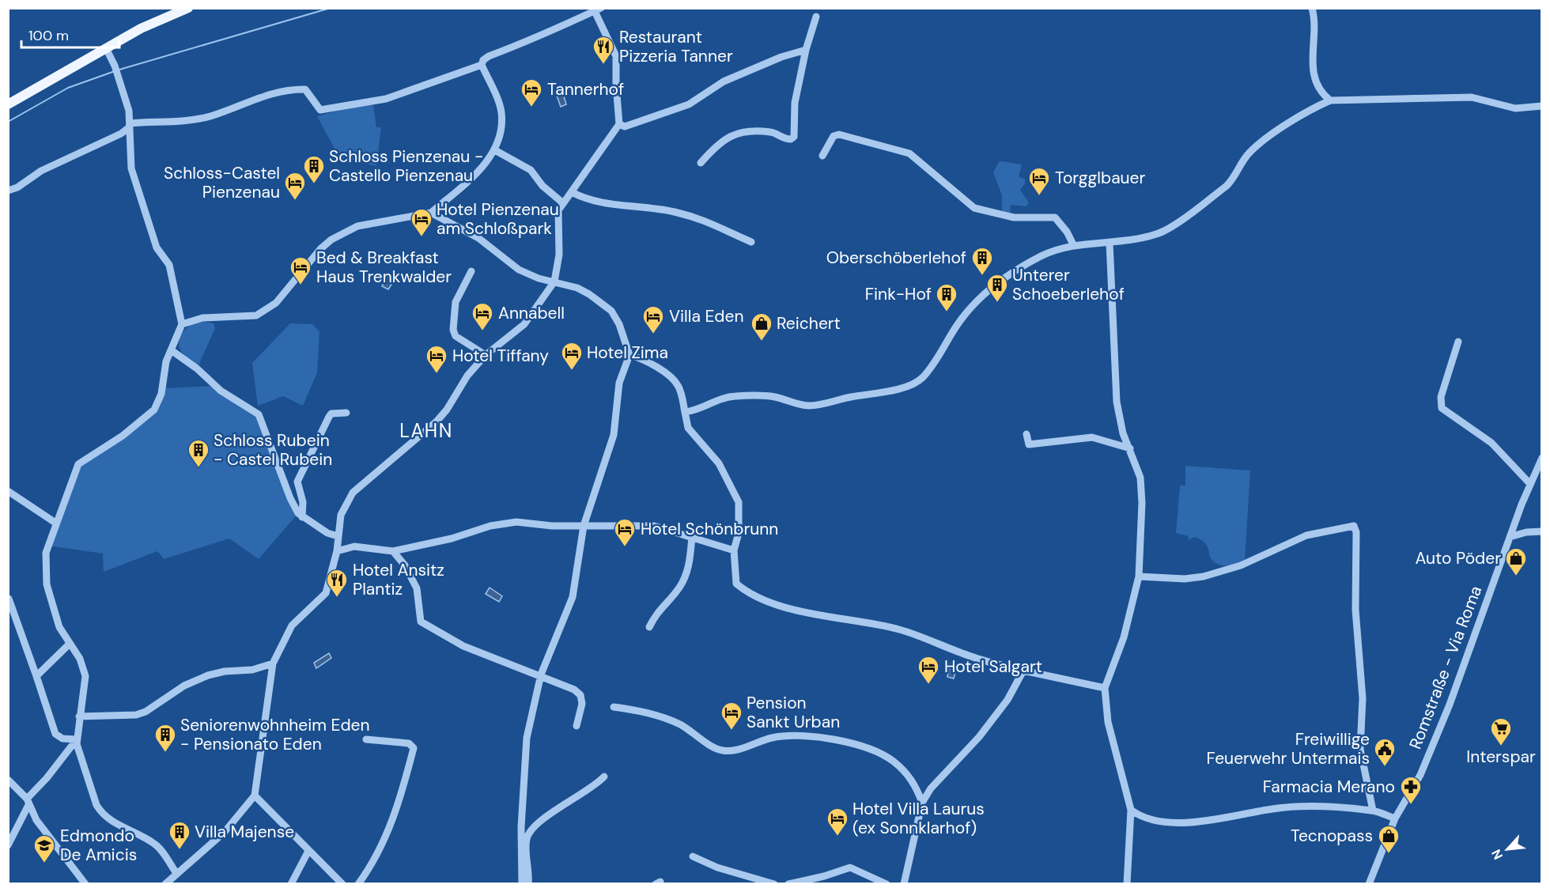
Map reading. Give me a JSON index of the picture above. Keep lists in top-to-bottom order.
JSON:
{
  "streets": {
    "street": ["Romstraße - Via Roma"]
  },
  "districts": ["LAHN"],
  "places": {
    "restaurant": ["Restaurant Pizzeria Tanner", "Hotel Ansitz Plantiz"],
    "hotel": [
      "Tannerhof",
      "Torgglbauer",
      "Schloss-Castel Pienzenau",
      "Hotel Pienzenau am Schloßpark",
      "Bed & Breakfast Haus Trenkwalder",
      "Annabell",
      "Villa Eden",
      "Hotel Zima",
      "Hotel Tiffany",
      "Hotel Schönbrunn",
      "Hotel Salgart",
      "Pension Sankt Urban",
      "Hotel Villa Laurus (ex Sonnklarhof)"
    ],
    "building": [
      "Schloss Pienzenau - Castello Pienzenau",
      "Oberschöberlehof",
      "Unterer Schoeberlehof",
      "Fink-Hof",
      "Schloss Rubein - Castel Rubein",
      "Seniorenwohnheim Eden - Pensionato Eden",
      "Villa Majense"
    ],
    "shop": ["Reichert", "Auto Pöder", "Tecnopass"],
    "supermarket": ["Interspar"],
    "public building": ["Freiwillige Feuerwehr Untermais"],
    "pharmacy": ["Farmacia Merano"],
    "school or university": ["Edmondo De Amicis"]
  },
  "scale_bar": "100 m",
  "north": "bottom left"
}
